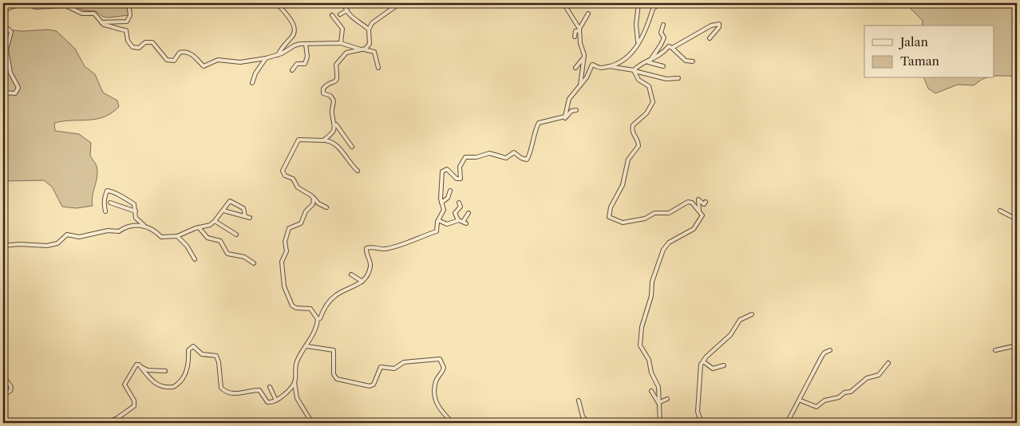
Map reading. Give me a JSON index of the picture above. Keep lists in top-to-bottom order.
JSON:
{
  "legend": ["Jalan", "Taman"]
}
